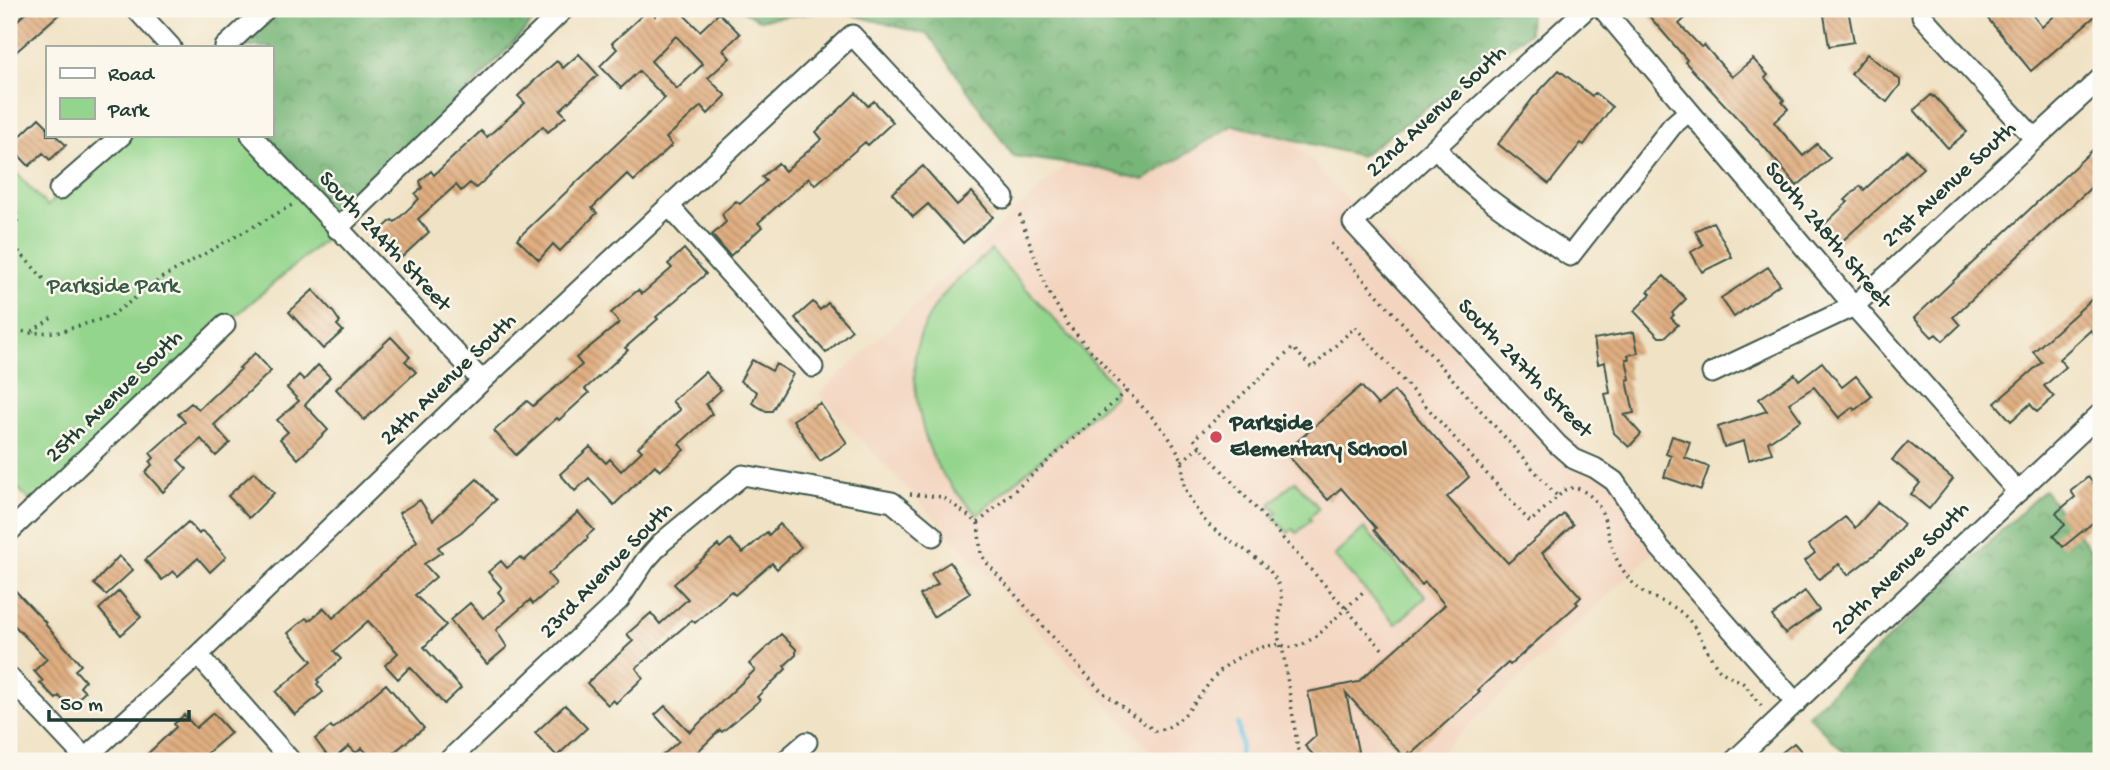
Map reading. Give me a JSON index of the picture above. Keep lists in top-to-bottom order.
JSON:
{
  "streets": {
    "street": [
      "22nd Avenue South",
      "21st Avenue South",
      "South 248th Street",
      "South 244th Street",
      "South 247th Street",
      "24th Avenue South",
      "25th Avenue South",
      "20th Avenue South",
      "23rd Avenue South"
    ]
  },
  "crossings": [
    ["22nd Avenue South", "South 247th Street"],
    ["21st Avenue South", "South 248th Street"],
    ["South 248th Street", "20th Avenue South"],
    ["South 244th Street", "24th Avenue South"],
    ["South 247th Street", "20th Avenue South"]
  ],
  "parks": ["Parkside Park"],
  "places": ["Parkside Elementary School"],
  "legend": ["Road", "Park"],
  "scale_bar": "50 m"
}
